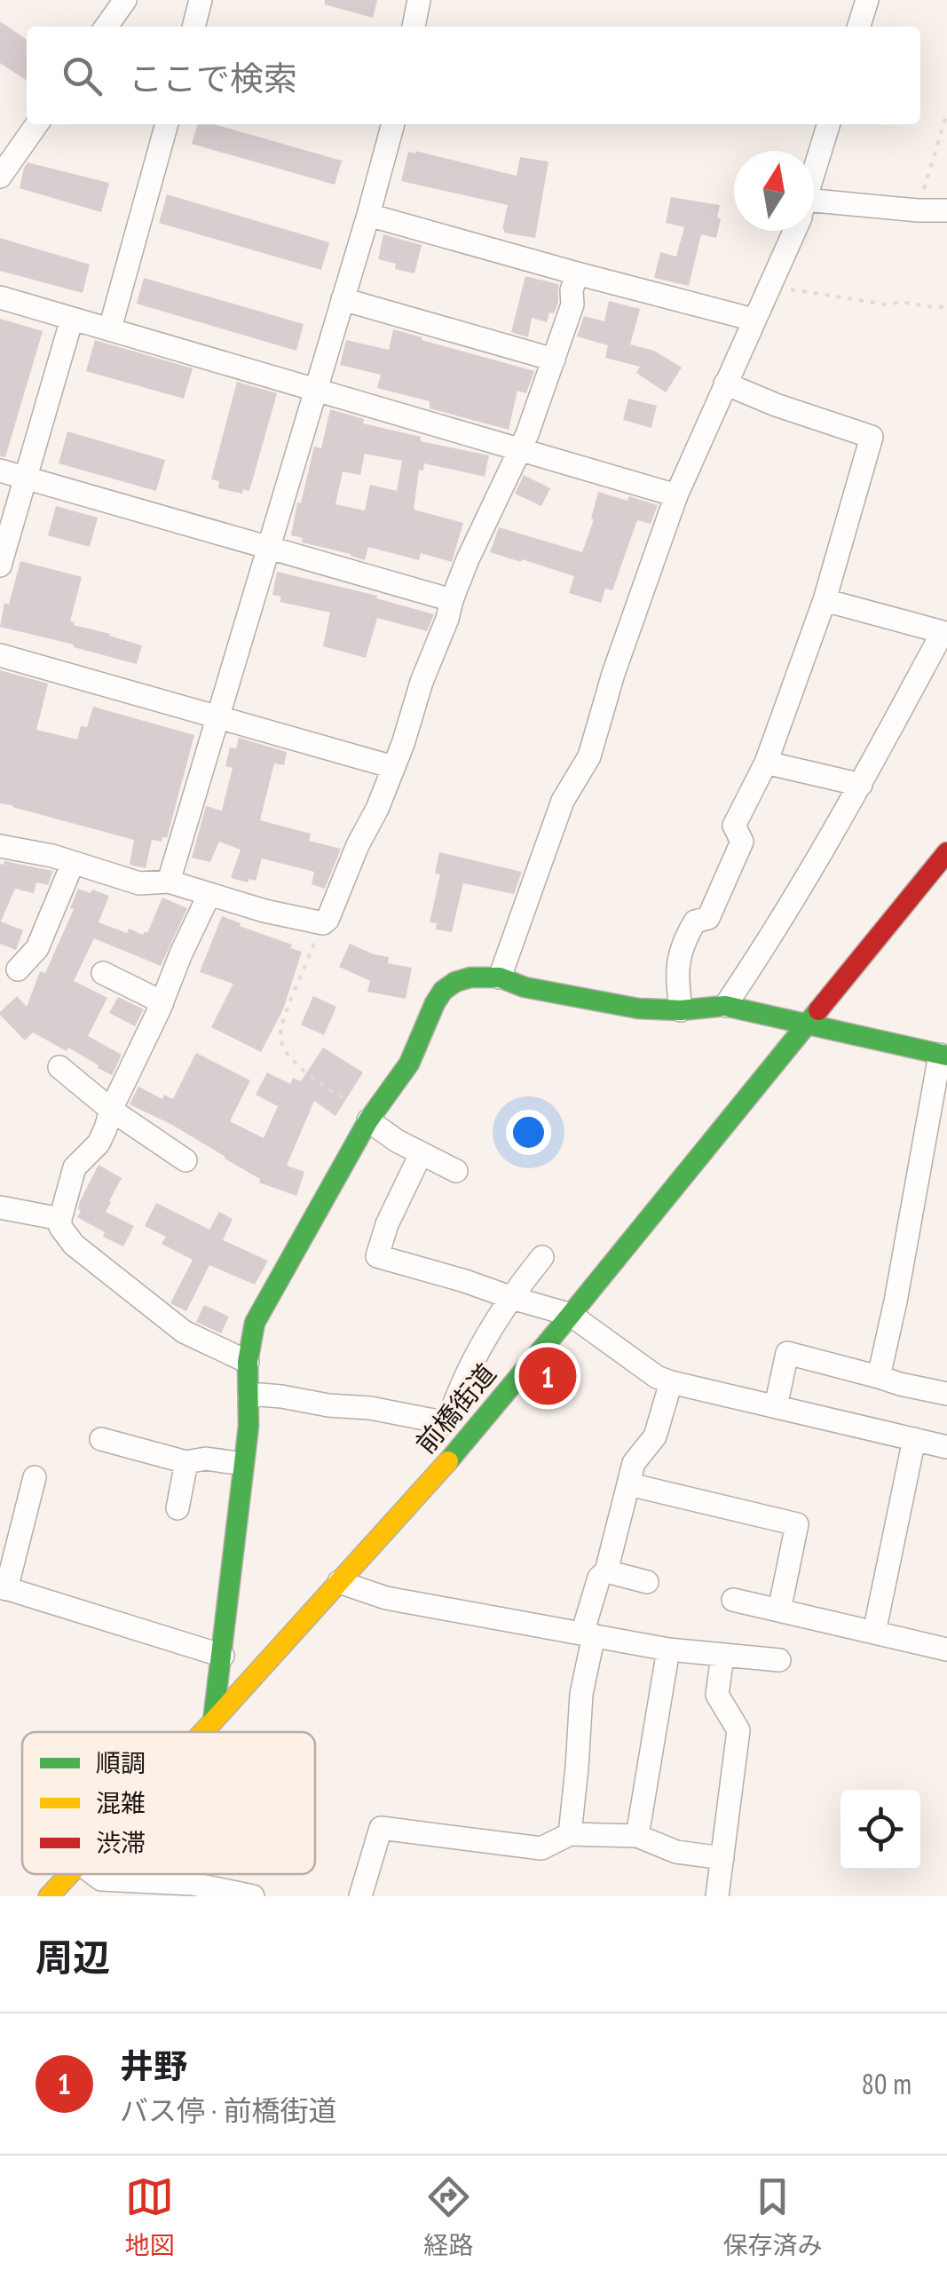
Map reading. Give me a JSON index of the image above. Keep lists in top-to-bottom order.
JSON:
{
  "streets": {
    "main road": ["前橋街道"]
  },
  "legend": ["順調", "混雑", "渋滞"],
  "north": "top",
  "page": {
    "search": "ここで検索",
    "pins": "1",
    "heading": "周辺",
    "list": [
      {
        "mark": "1",
        "name": "井野",
        "note": "バス停 · 前橋街道",
        "value": "80 m"
      }
    ],
    "nav": ["地図", "経路", "保存済み"]
  }
}
